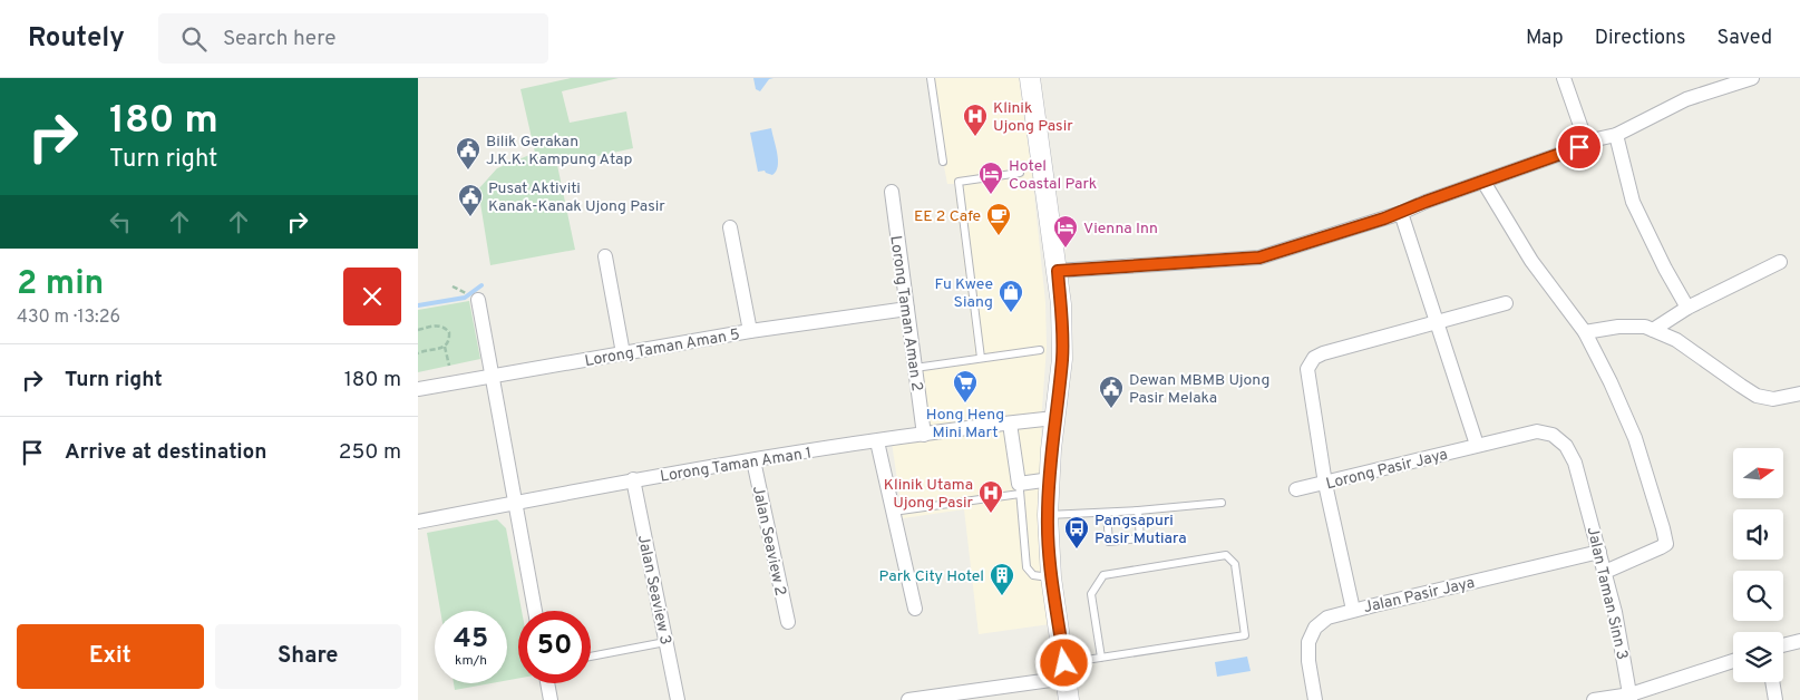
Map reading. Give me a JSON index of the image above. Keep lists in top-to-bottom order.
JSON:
{
  "streets": {
    "street": [
      "Lorong Taman Aman 2",
      "Lorong Taman Aman 5",
      "Lorong Taman Aman 1",
      "Lorong Pasir Jaya",
      "Jalan Seaview 2",
      "Jalan Seaview 3",
      "Jalan Taman Sinn 3",
      "Jalan Pasir Jaya"
    ]
  },
  "crossings": [
    ["Lorong Taman Aman 2", "Lorong Taman Aman 5"],
    ["Lorong Taman Aman 2", "Lorong Taman Aman 1"],
    ["Lorong Taman Aman 1", "Jalan Seaview 2"],
    ["Lorong Taman Aman 1", "Jalan Seaview 3"],
    ["Lorong Pasir Jaya", "Jalan Taman Sinn 3"],
    ["Jalan Taman Sinn 3", "Jalan Pasir Jaya"]
  ],
  "places": {
    "hospital": ["Klinik Ujong Pasir", "Klinik Utama Ujong Pasir"],
    "public building": ["Bilik Gerakan J.K.K. Kampung Atap", "Pusat Aktiviti Kanak-Kanak Ujong Pasir", "Dewan MBMB Ujong Pasir Melaka"],
    "hotel": ["Hotel Coastal Park", "Vienna Inn"],
    "cafe": ["EE 2 Cafe"],
    "shop": ["Fu Kwee Siang"],
    "supermarket": ["Hong Heng Mini Mart"],
    "bus stop": ["Pangsapuri Pasir Mutiara"],
    "building": ["Park City Hotel"]
  },
  "north": "right",
  "page": {
    "header": "Routely",
    "search": "Search here",
    "nav": ["Map", "Directions", "Saved"],
    "turn": ["180 m", "Turn right"],
    "heading": ["2 min", "430 m · 13:26"],
    "list": [
      {
        "name": "Turn right",
        "value": "180 m"
      },
      {
        "name": "Arrive at destination",
        "value": "250 m"
      }
    ],
    "speed": "45 km/h",
    "limit": "50",
    "buttons": ["Exit", "Share"]
  }
}
